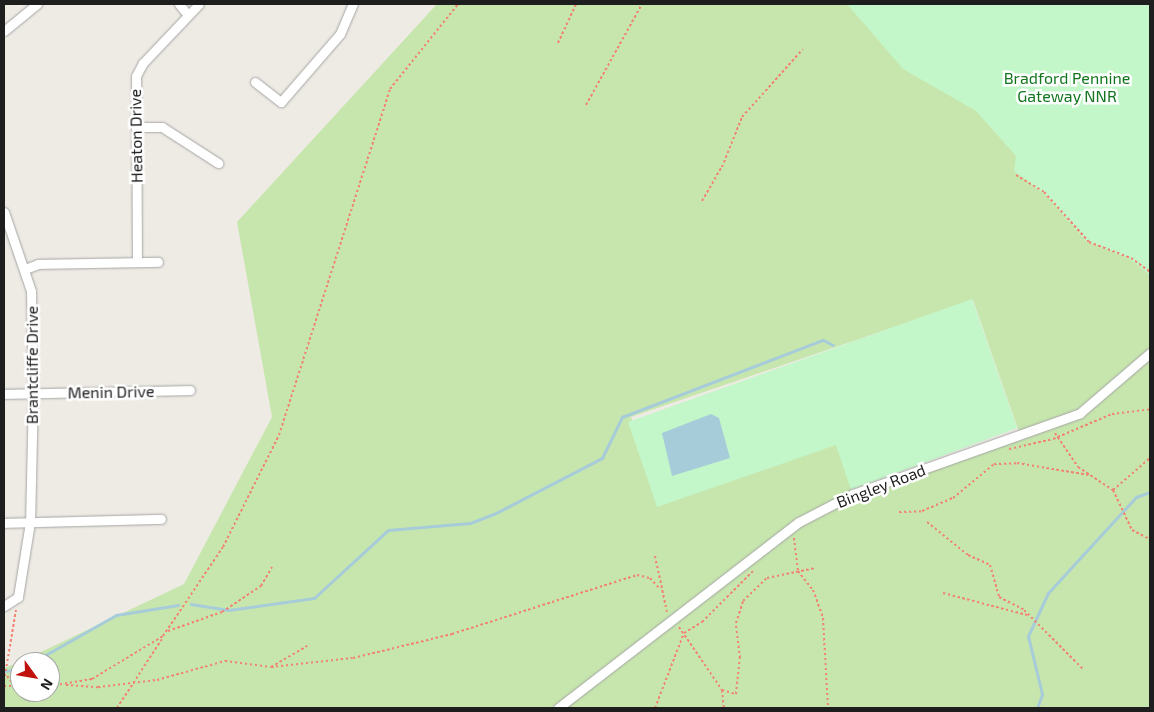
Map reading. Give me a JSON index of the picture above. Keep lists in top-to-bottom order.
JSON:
{
  "streets": {
    "street": [
      "Heaton Drive",
      "Brantcliffe Drive",
      "Menin Drive",
      "Bingley Road"
    ]
  },
  "crossings": [
    ["Brantcliffe Drive", "Menin Drive"]
  ],
  "parks": ["Bradford Pennine Gateway NNR"],
  "north": "bottom right"
}
